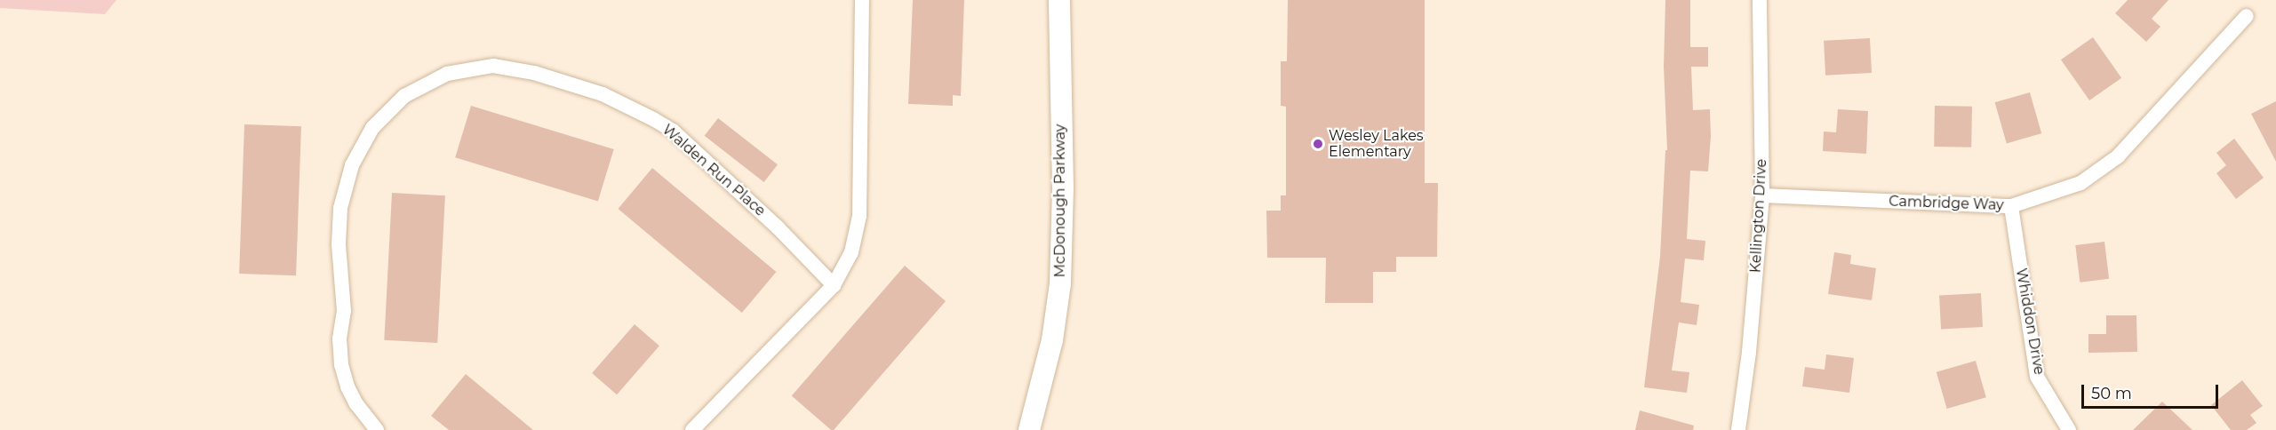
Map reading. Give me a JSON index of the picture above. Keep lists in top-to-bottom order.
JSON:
{
  "streets": {
    "street": [
      "Walden Run Place",
      "McDonough Parkway",
      "Cambridge Way",
      "Kellington Drive",
      "Whiddon Drive"
    ]
  },
  "crossings": [
    ["Cambridge Way", "Kellington Drive"],
    ["Cambridge Way", "Whiddon Drive"]
  ],
  "places": ["Wesley Lakes Elementary"],
  "scale_bar": "50 m"
}
